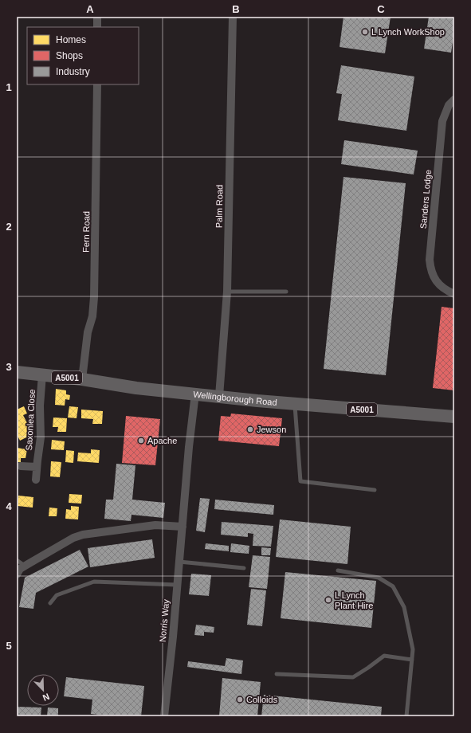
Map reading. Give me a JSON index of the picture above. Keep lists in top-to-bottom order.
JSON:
{
  "streets": {
    "main road": ["A5001", "Wellingborough Road"],
    "street": [
      "Sanders Lodge",
      "Palm Road",
      "Fern Road",
      "Saxonlea Close",
      "Norris Way"
    ]
  },
  "crossings": [
    ["Palm Road", "Wellingborough Road"],
    ["Fern Road", "Wellingborough Road"],
    ["Wellingborough Road", "Saxonlea Close"],
    ["Wellingborough Road", "Norris Way"]
  ],
  "places": [
    "L Lynch WorkShop",
    "Jewson",
    "Apache",
    "L Lynch Plant Hire",
    "Colloids"
  ],
  "legend": ["Homes", "Shops", "Industry"],
  "north": "bottom right",
  "grid": {
    "columns": ["A", "B", "C"],
    "rows": [
      "1",
      "2",
      "3",
      "4",
      "5"
    ]
  }
}
